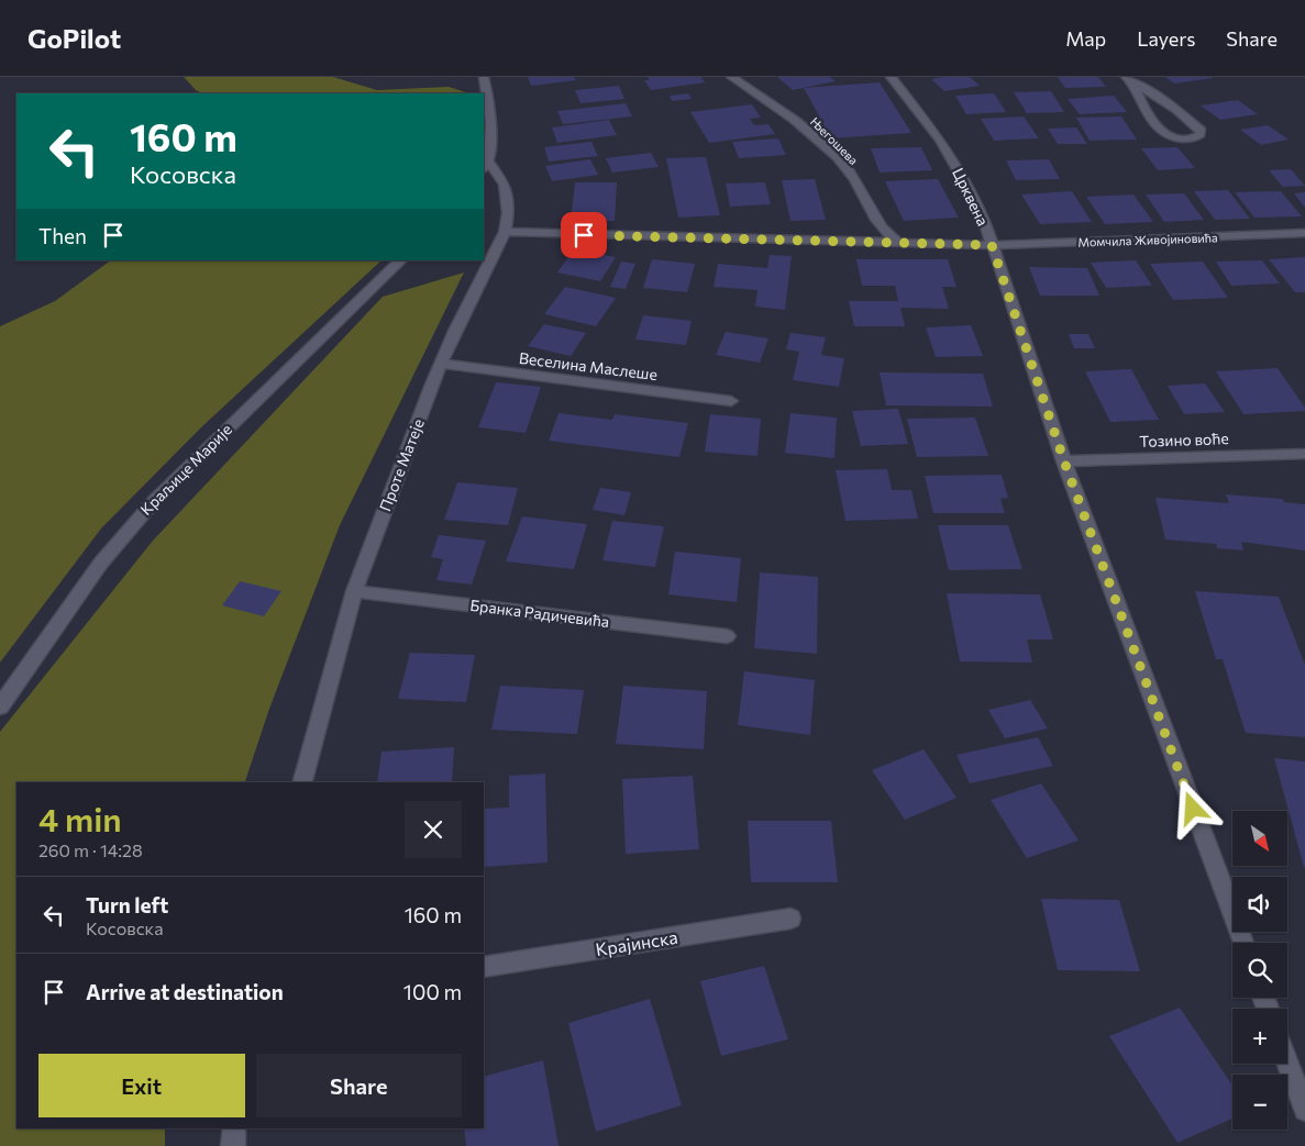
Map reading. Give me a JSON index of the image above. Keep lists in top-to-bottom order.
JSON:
{
  "streets": {
    "street": [
      "Његошева",
      "Црквена",
      "Момчила Живојиновића",
      "Веселина Маслеше",
      "Тозино воће",
      "Проте Матеје",
      "Краљице Марије",
      "Бранка Радичевића",
      "Крајинска"
    ]
  },
  "crossings": [
    ["Његошева", "Момчила Живојиновића"],
    ["Црквена", "Момчила Живојиновића"],
    ["Црквена", "Тозино воће"],
    ["Момчила Живојиновића", "Проте Матеје"],
    ["Веселина Маслеше", "Проте Матеје"],
    ["Проте Матеје", "Бранка Радичевића"]
  ],
  "north": "bottom right",
  "page": {
    "header": "GoPilot",
    "nav": ["Map", "Layers", "Share"],
    "turn": ["160 m", "Косовска"],
    "then": "Then",
    "heading": ["4 min", "260 m · 14:28"],
    "map_buttons": ["+", "−"],
    "list": [
      {
        "name": "Turn left",
        "note": "Косовска",
        "value": "160 m"
      },
      {
        "name": "Arrive at destination",
        "value": "100 m"
      }
    ],
    "buttons": ["Exit", "Share"]
  }
}
